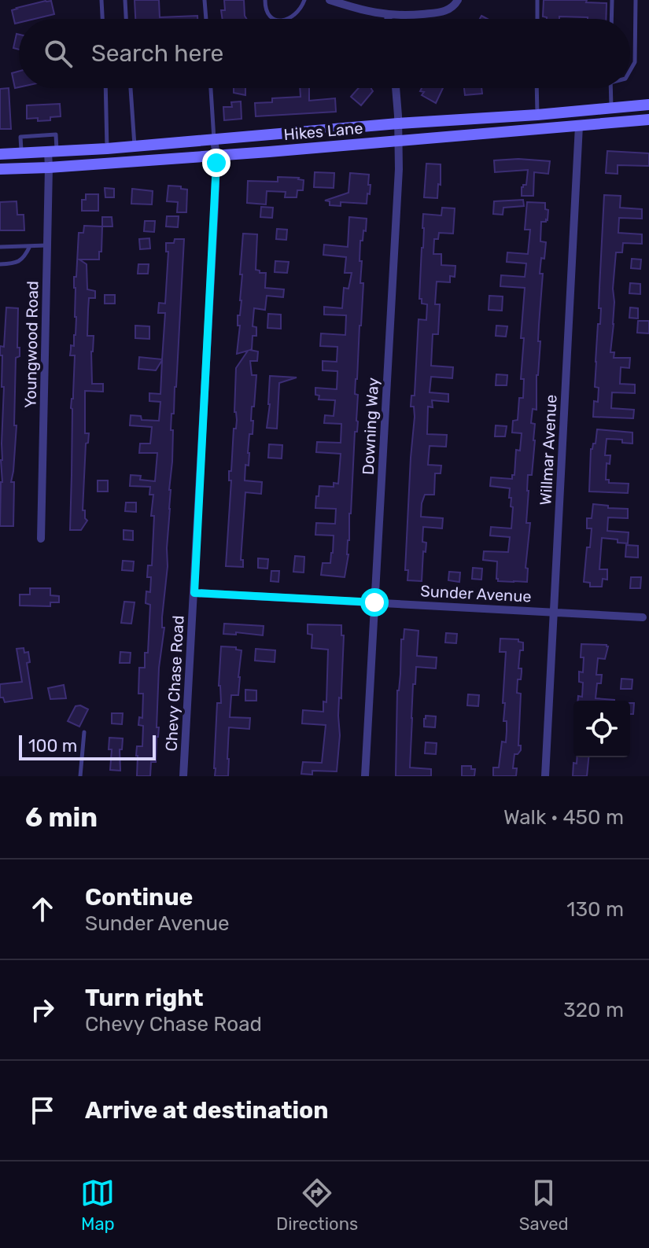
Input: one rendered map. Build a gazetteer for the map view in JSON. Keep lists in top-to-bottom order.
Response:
{
  "streets": {
    "main road": ["Hikes Lane"],
    "street": [
      "Youngwood Road",
      "Downing Way",
      "Willmar Avenue",
      "Sunder Avenue",
      "Chevy Chase Road"
    ]
  },
  "crossings": [
    ["Hikes Lane", "Youngwood Road"],
    ["Hikes Lane", "Downing Way"],
    ["Hikes Lane", "Willmar Avenue"],
    ["Hikes Lane", "Chevy Chase Road"],
    ["Downing Way", "Sunder Avenue"],
    ["Willmar Avenue", "Sunder Avenue"],
    ["Sunder Avenue", "Chevy Chase Road"]
  ],
  "scale_bar": "100 m",
  "page": {
    "search": "Search here",
    "scale": "100 m",
    "heading": ["6 min", "Walk · 450 m"],
    "list": [
      ["Continue", "Sunder Avenue", "130 m"],
      ["Turn right", "Chevy Chase Road", "320 m"],
      "Arrive at destination"
    ],
    "nav": ["Map", "Directions", "Saved"]
  }
}
